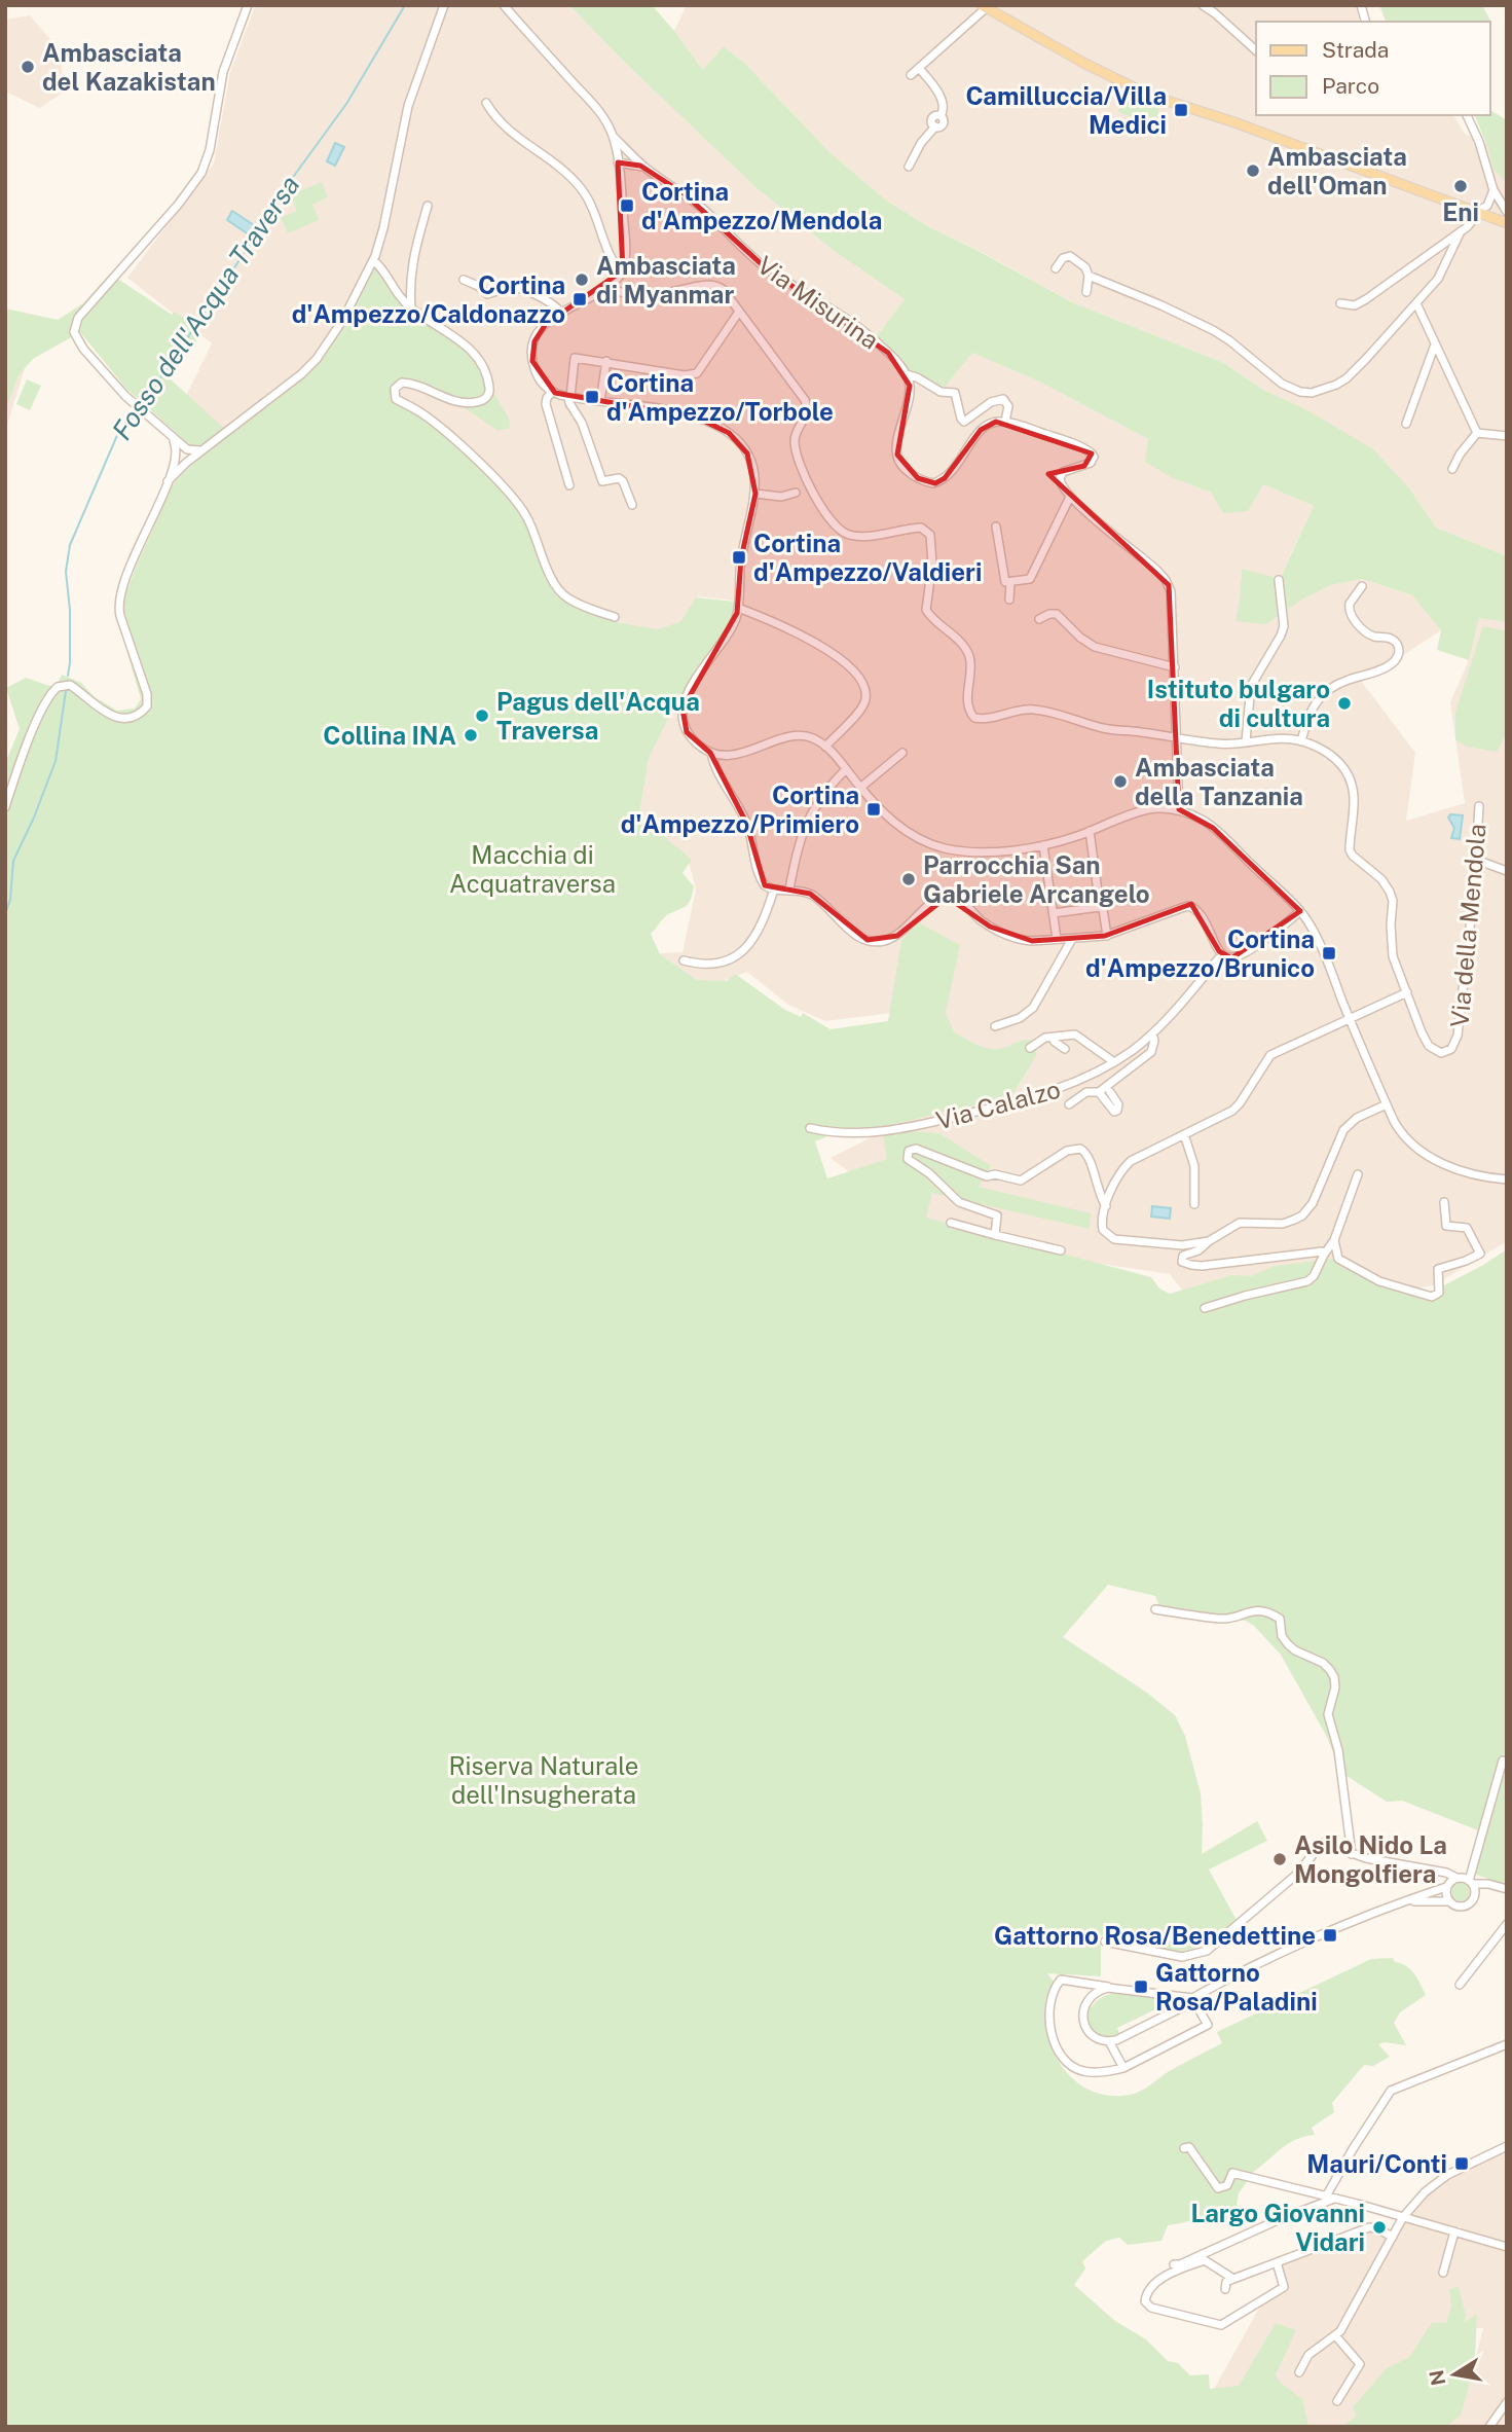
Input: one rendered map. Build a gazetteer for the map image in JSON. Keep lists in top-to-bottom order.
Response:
{
  "streets": {
    "street": ["Via Misurina", "Via della Mendola", "Via Calalzo"]
  },
  "water": ["Fosso dell'Acqua Traversa"],
  "parks": ["Macchia di Acquatraversa", "Riserva Naturale dell'Insugherata"],
  "places": {
    "other": [
      "Ambasciata del Kazakistan",
      "Ambasciata dell'Oman",
      "Eni",
      "Ambasciata di Myanmar",
      "Istituto bulgaro di cultura",
      "Pagus dell'Acqua Traversa",
      "Collina INA",
      "Ambasciata della Tanzania",
      "Parrocchia San Gabriele Arcangelo",
      "Asilo Nido La Mongolfiera",
      "Largo Giovanni Vidari"
    ],
    "transit": [
      "Camilluccia/Villa Medici",
      "Cortina d'Ampezzo/Mendola",
      "Cortina d'Ampezzo/Caldonazzo",
      "Cortina d'Ampezzo/Torbole",
      "Cortina d'Ampezzo/Valdieri",
      "Cortina d'Ampezzo/Primiero",
      "Cortina d'Ampezzo/Brunico",
      "Gattorno Rosa/Benedettine",
      "Gattorno Rosa/Paladini",
      "Mauri/Conti"
    ]
  },
  "legend": ["Strada", "Parco"],
  "north": "left"
}
